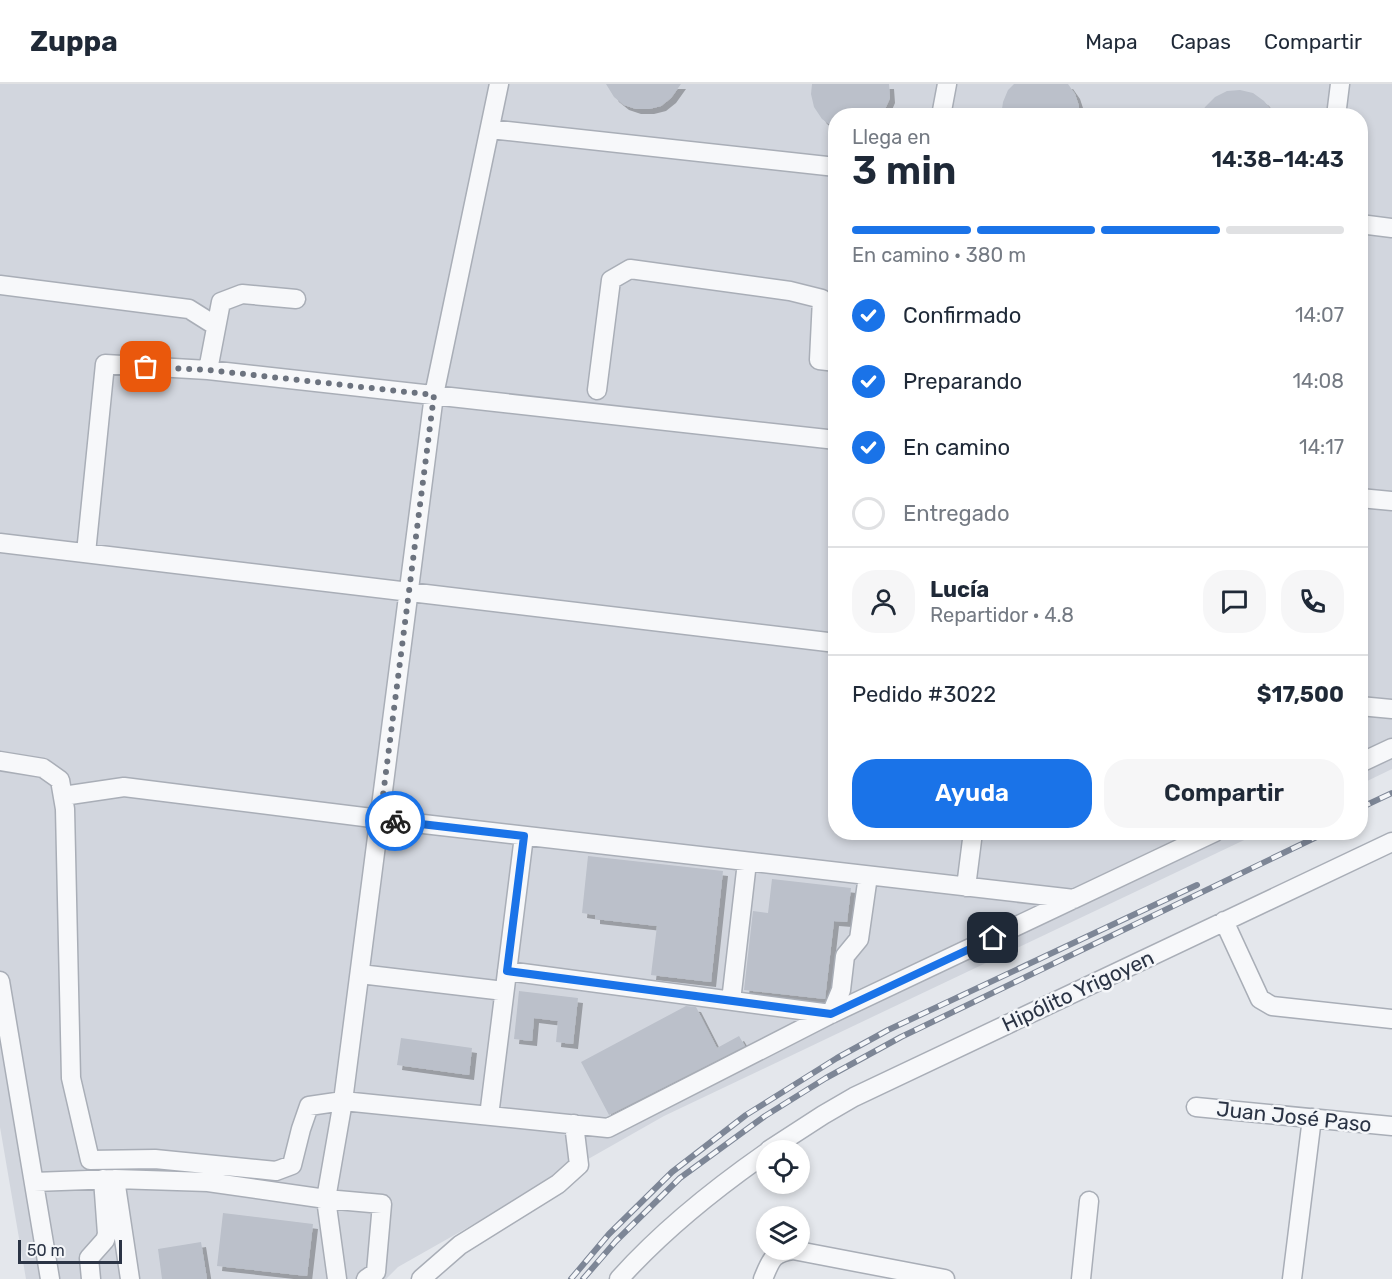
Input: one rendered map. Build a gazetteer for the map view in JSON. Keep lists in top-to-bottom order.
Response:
{
  "streets": {
    "street": ["Hipólito Yrigoyen", "Juan José Paso"]
  },
  "scale_bar": "50 m",
  "page": {
    "header": "Zuppa",
    "nav": ["Mapa", "Capas", "Compartir"],
    "heading": ["3 min", "Llega en", "14:38–14:43"],
    "panel": [
      "Lucía",
      "Repartidor · 4.8",
      "Pedido #3022",
      "$17,500"
    ],
    "bar": "En camino · 380 m",
    "list": [
      ["Confirmado", "14:07"],
      ["Preparando", "14:08"],
      ["En camino", "14:17"],
      "Entregado"
    ],
    "buttons": ["Ayuda", "Compartir"],
    "scale": "50 m"
  }
}
